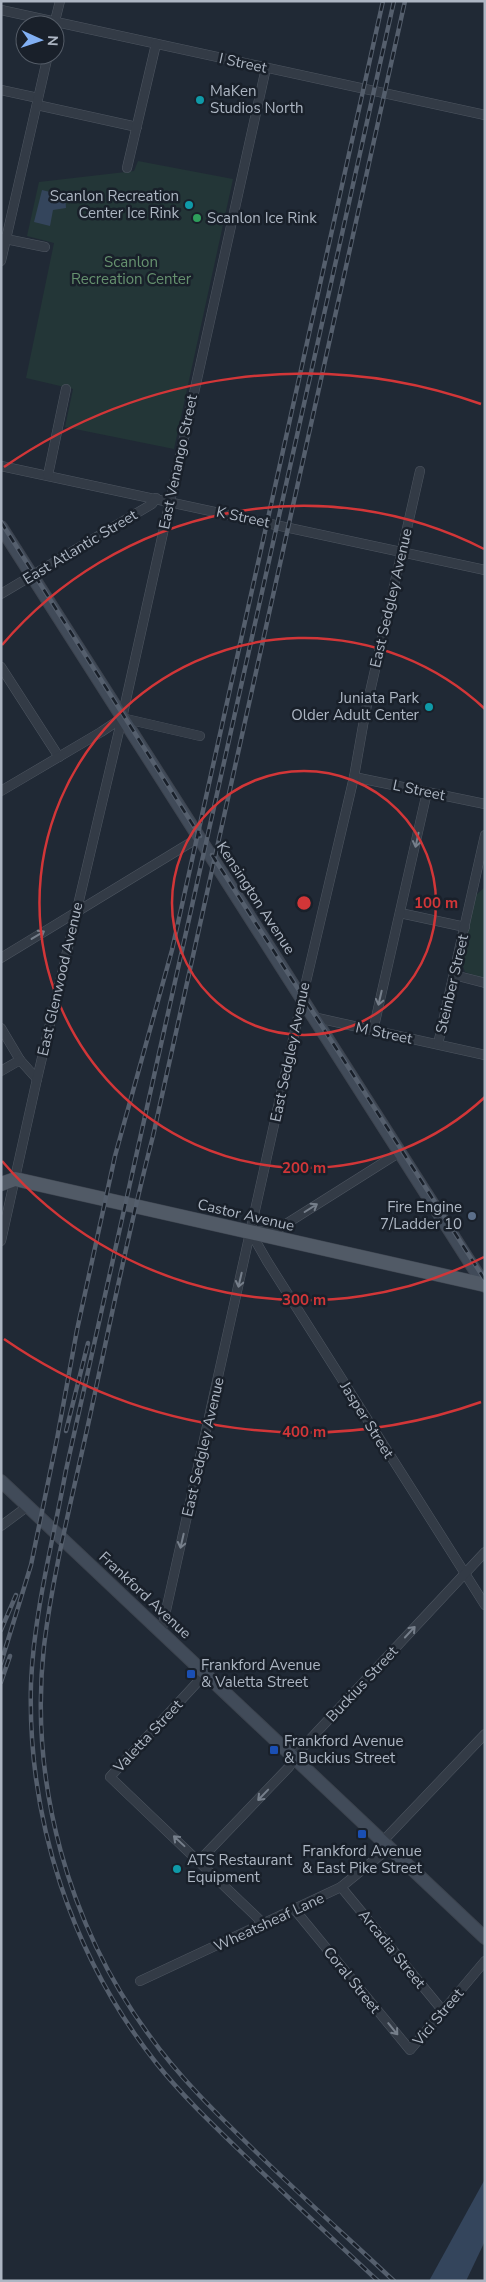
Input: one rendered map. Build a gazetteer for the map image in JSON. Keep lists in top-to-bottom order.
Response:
{
  "streets": {
    "main road": ["Castor Avenue"],
    "street": [
      "I Street",
      "East Venango Street",
      "K Street",
      "East Atlantic Street",
      "East Sedgley Avenue",
      "L Street",
      "Kensington Avenue",
      "East Glenwood Avenue",
      "Steinber Street",
      "M Street",
      "Jasper Street",
      "Frankford Avenue",
      "Buckius Street",
      "Valetta Street",
      "Wheatsheaf Lane",
      "Arcadia Street",
      "Coral Street",
      "Vici Street"
    ]
  },
  "crossings": [
    ["I Street", "East Venango Street"],
    ["East Venango Street", "K Street"],
    ["East Venango Street", "Kensington Avenue"],
    ["East Venango Street", "East Glenwood Avenue"],
    ["K Street", "East Atlantic Street"],
    ["K Street", "East Sedgley Avenue"],
    ["East Atlantic Street", "Kensington Avenue"],
    ["East Sedgley Avenue", "L Street"],
    ["East Sedgley Avenue", "Kensington Avenue"],
    ["East Sedgley Avenue", "Castor Avenue"],
    ["East Sedgley Avenue", "Jasper Street"],
    ["East Sedgley Avenue", "Frankford Avenue"],
    ["Kensington Avenue", "East Glenwood Avenue"],
    ["Kensington Avenue", "M Street"],
    ["Kensington Avenue", "Castor Avenue"],
    ["East Glenwood Avenue", "Castor Avenue"],
    ["Steinber Street", "M Street"],
    ["Castor Avenue", "Jasper Street"],
    ["Jasper Street", "Buckius Street"],
    ["Frankford Avenue", "Buckius Street"],
    ["Frankford Avenue", "Valetta Street"],
    ["Frankford Avenue", "Wheatsheaf Lane"],
    ["Buckius Street", "Valetta Street"],
    ["Wheatsheaf Lane", "Arcadia Street"],
    ["Wheatsheaf Lane", "Coral Street"],
    ["Arcadia Street", "Vici Street"],
    ["Coral Street", "Vici Street"]
  ],
  "one_way": ["Coral Street"],
  "parks": ["Scanlon Recreation Center"],
  "places": {
    "other": [
      "MaKen Studios North",
      "Scanlon Recreation Center Ice Rink",
      "Scanlon Ice Rink",
      "Juniata Park Older Adult Center",
      "Fire Engine 7/Ladder 10",
      "ATS Restaurant Equipment"
    ],
    "transit": ["Frankford Avenue & Valetta Street", "Frankford Avenue & Buckius Street", "Frankford Avenue & East Pike Street"]
  },
  "north": "right",
  "rings": [
    "100 m",
    "200 m",
    "300 m",
    "400 m"
  ]
}
